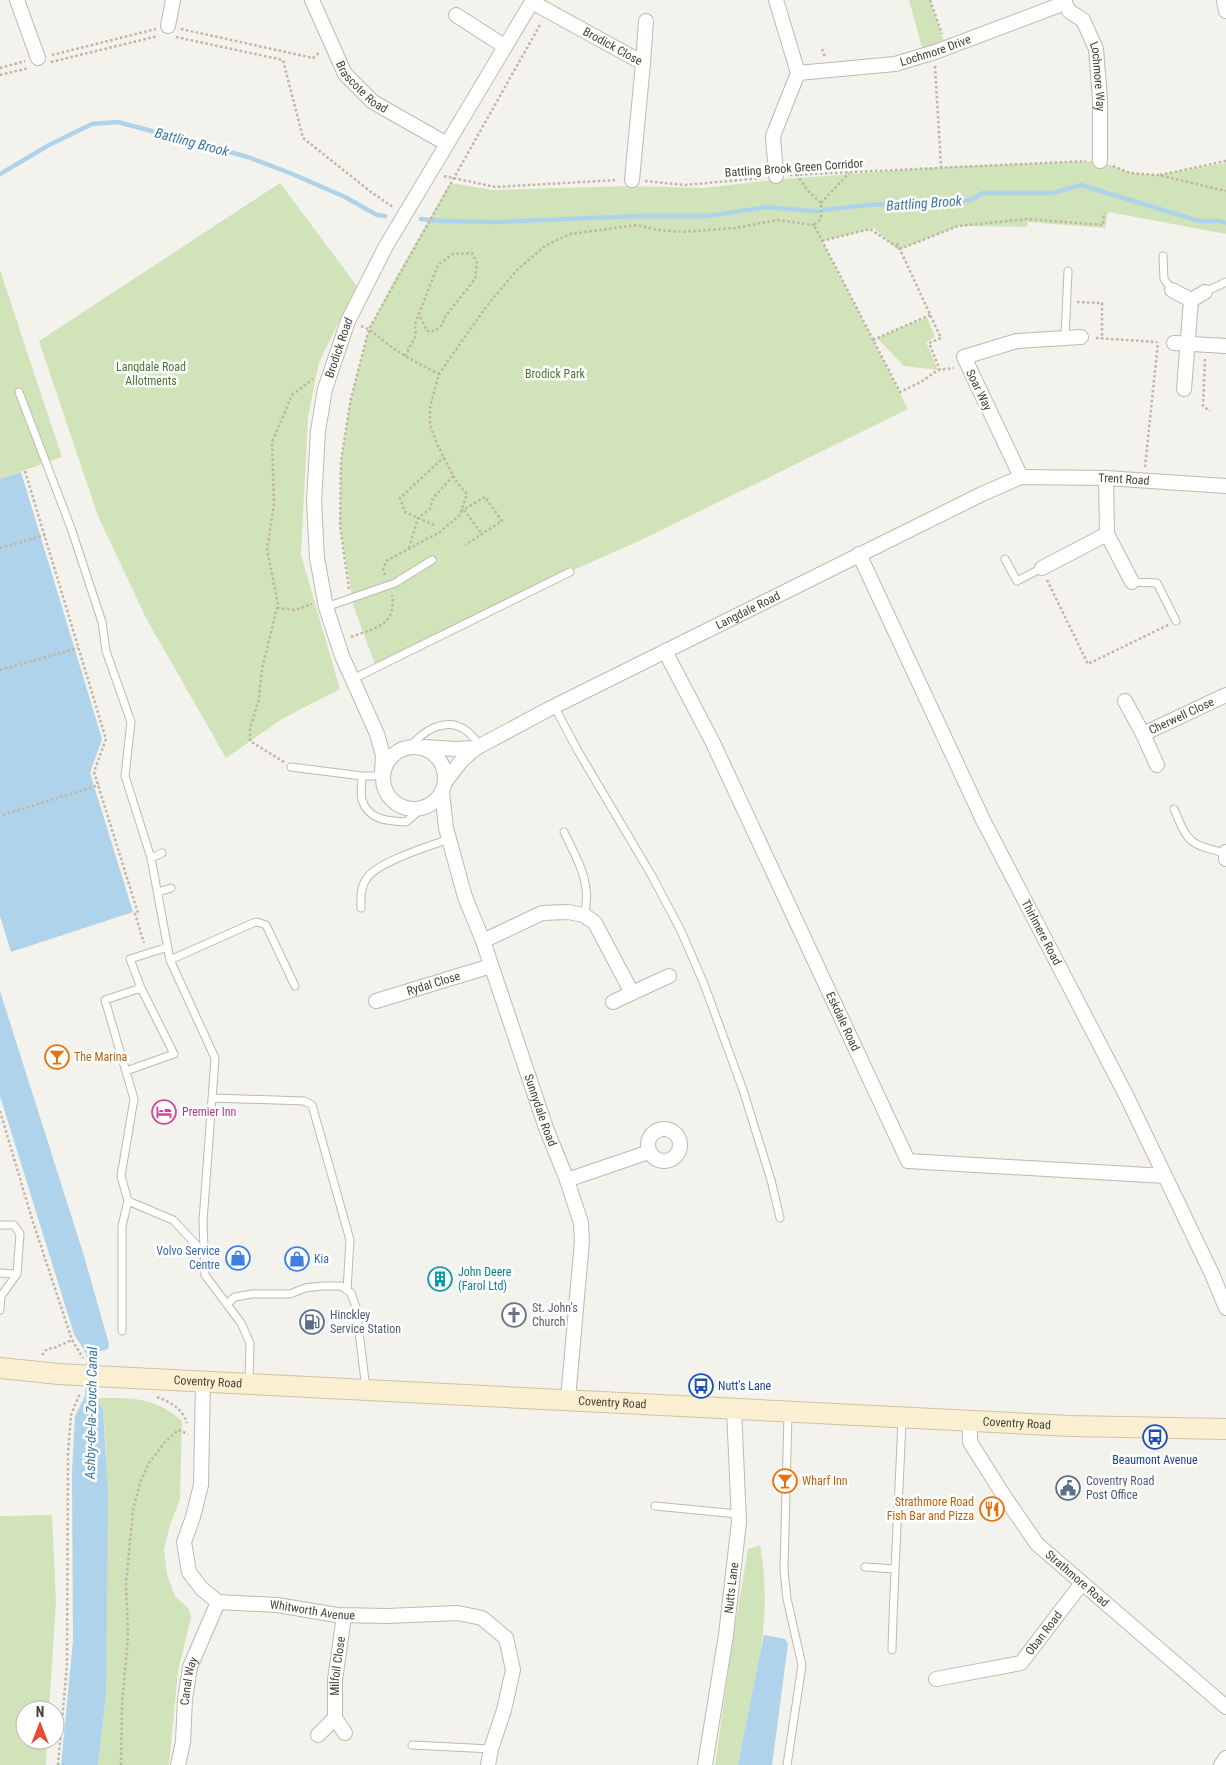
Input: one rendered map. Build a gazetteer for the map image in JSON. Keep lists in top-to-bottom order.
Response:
{
  "streets": {
    "main road": ["Coventry Road"],
    "street": [
      "Brodick Close",
      "Lochmore Drive",
      "Lochmore Way",
      "Brascote Road",
      "Brodick Road",
      "Soar Way",
      "Trent Road",
      "Langdale Road",
      "Cherwell Close",
      "Thirlmere Road",
      "Rydal Close",
      "Eskdale Road",
      "Sunnydale Road",
      "Strathmore Road",
      "Nutts Lane",
      "Whitworth Avenue",
      "Oban Road",
      "Milfoil Close",
      "Canal Way"
    ],
    "path": ["Battling Brook Green Corridor"]
  },
  "crossings": [
    ["Brodick Close", "Battling Brook Green Corridor"],
    ["Brodick Close", "Brodick Road"],
    ["Lochmore Drive", "Lochmore Way"],
    ["Lochmore Way", "Battling Brook Green Corridor"],
    ["Brascote Road", "Brodick Road"],
    ["Battling Brook Green Corridor", "Brodick Road"],
    ["Brodick Road", "Langdale Road"],
    ["Brodick Road", "Sunnydale Road"],
    ["Soar Way", "Trent Road"],
    ["Soar Way", "Langdale Road"],
    ["Trent Road", "Langdale Road"],
    ["Langdale Road", "Thirlmere Road"],
    ["Langdale Road", "Eskdale Road"],
    ["Langdale Road", "Sunnydale Road"],
    ["Thirlmere Road", "Eskdale Road"],
    ["Rydal Close", "Sunnydale Road"],
    ["Sunnydale Road", "Coventry Road"],
    ["Coventry Road", "Strathmore Road"],
    ["Coventry Road", "Nutts Lane"],
    ["Strathmore Road", "Oban Road"],
    ["Whitworth Avenue", "Milfoil Close"],
    ["Whitworth Avenue", "Canal Way"]
  ],
  "water": ["Battling Brook", "Ashby-de-la-Zouch Canal"],
  "parks": ["Langdale Road Allotments", "Brodick Park"],
  "places": {
    "bar": ["The Marina", "Wharf Inn"],
    "hotel": ["Premier Inn"],
    "shop": ["Volvo Service Centre", "Kia"],
    "building": ["John Deere (Farol Ltd)"],
    "church": ["St. John's Church"],
    "fuel station": ["Hinckley Service Station"],
    "bus stop": ["Nutt's Lane", "Beaumont Avenue"],
    "public building": ["Coventry Road Post Office"],
    "restaurant": ["Strathmore Road Fish Bar and Pizza"]
  },
  "north": "top"
}
